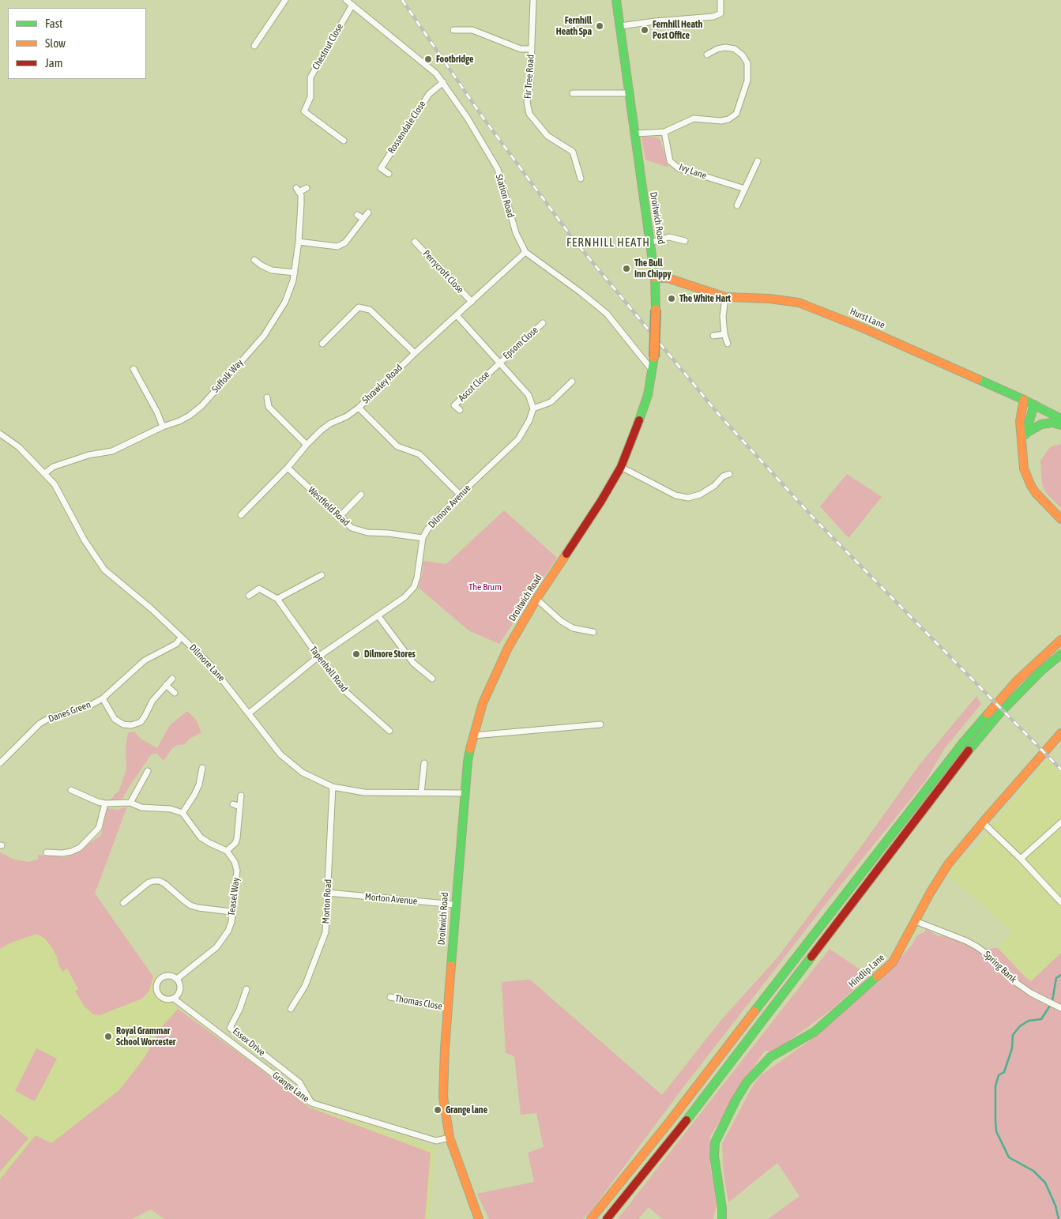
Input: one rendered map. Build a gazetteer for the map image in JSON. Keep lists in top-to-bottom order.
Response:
{
  "streets": {
    "main road": ["Droitwich Road", "Hurst Lane", "Hindlip Lane"],
    "street": [
      "Chestnut Close",
      "Fir Tree Road",
      "Rossendale Close",
      "Ivy Lane",
      "Station Road",
      "Perrycroft Close",
      "Epsom Close",
      "Suffolk Way",
      "Shrawley Road",
      "Ascot Close",
      "Westfield Road",
      "Dilmore Avenue",
      "Dilmore Lane",
      "Tapenhall Road",
      "Danes Green",
      "Teasel Way",
      "Morton Avenue",
      "Morton Road",
      "Spring Bank",
      "Thomas Close",
      "Essex Drive",
      "Grange Lane"
    ]
  },
  "crossings": [
    ["Chestnut Close", "Station Road"],
    ["Rossendale Close", "Station Road"],
    ["Station Road", "Droitwich Road"],
    ["Station Road", "Shrawley Road"],
    ["Droitwich Road", "Hurst Lane"],
    ["Droitwich Road", "Dilmore Lane"],
    ["Droitwich Road", "Morton Avenue"],
    ["Droitwich Road", "Thomas Close"],
    ["Droitwich Road", "Grange Lane"],
    ["Perrycroft Close", "Shrawley Road"],
    ["Epsom Close", "Ascot Close"],
    ["Suffolk Way", "Dilmore Lane"],
    ["Shrawley Road", "Westfield Road"],
    ["Westfield Road", "Dilmore Avenue"],
    ["Dilmore Avenue", "Dilmore Lane"],
    ["Dilmore Avenue", "Tapenhall Road"],
    ["Dilmore Lane", "Danes Green"],
    ["Dilmore Lane", "Morton Road"],
    ["Teasel Way", "Grange Lane"],
    ["Morton Avenue", "Morton Road"],
    ["Spring Bank", "Hindlip Lane"],
    ["Essex Drive", "Grange Lane"]
  ],
  "districts": ["FERNHILL HEATH"],
  "parks": ["The Brum"],
  "places": [
    "Fernhill Heath Spa",
    "Fernhill Heath Post Office",
    "Footbridge",
    "The Bull Inn Chippy",
    "The White Hart",
    "Dilmore Stores",
    "Royal Grammar School Worcester",
    "Grange lane"
  ],
  "legend": ["Fast", "Slow", "Jam"]
}
